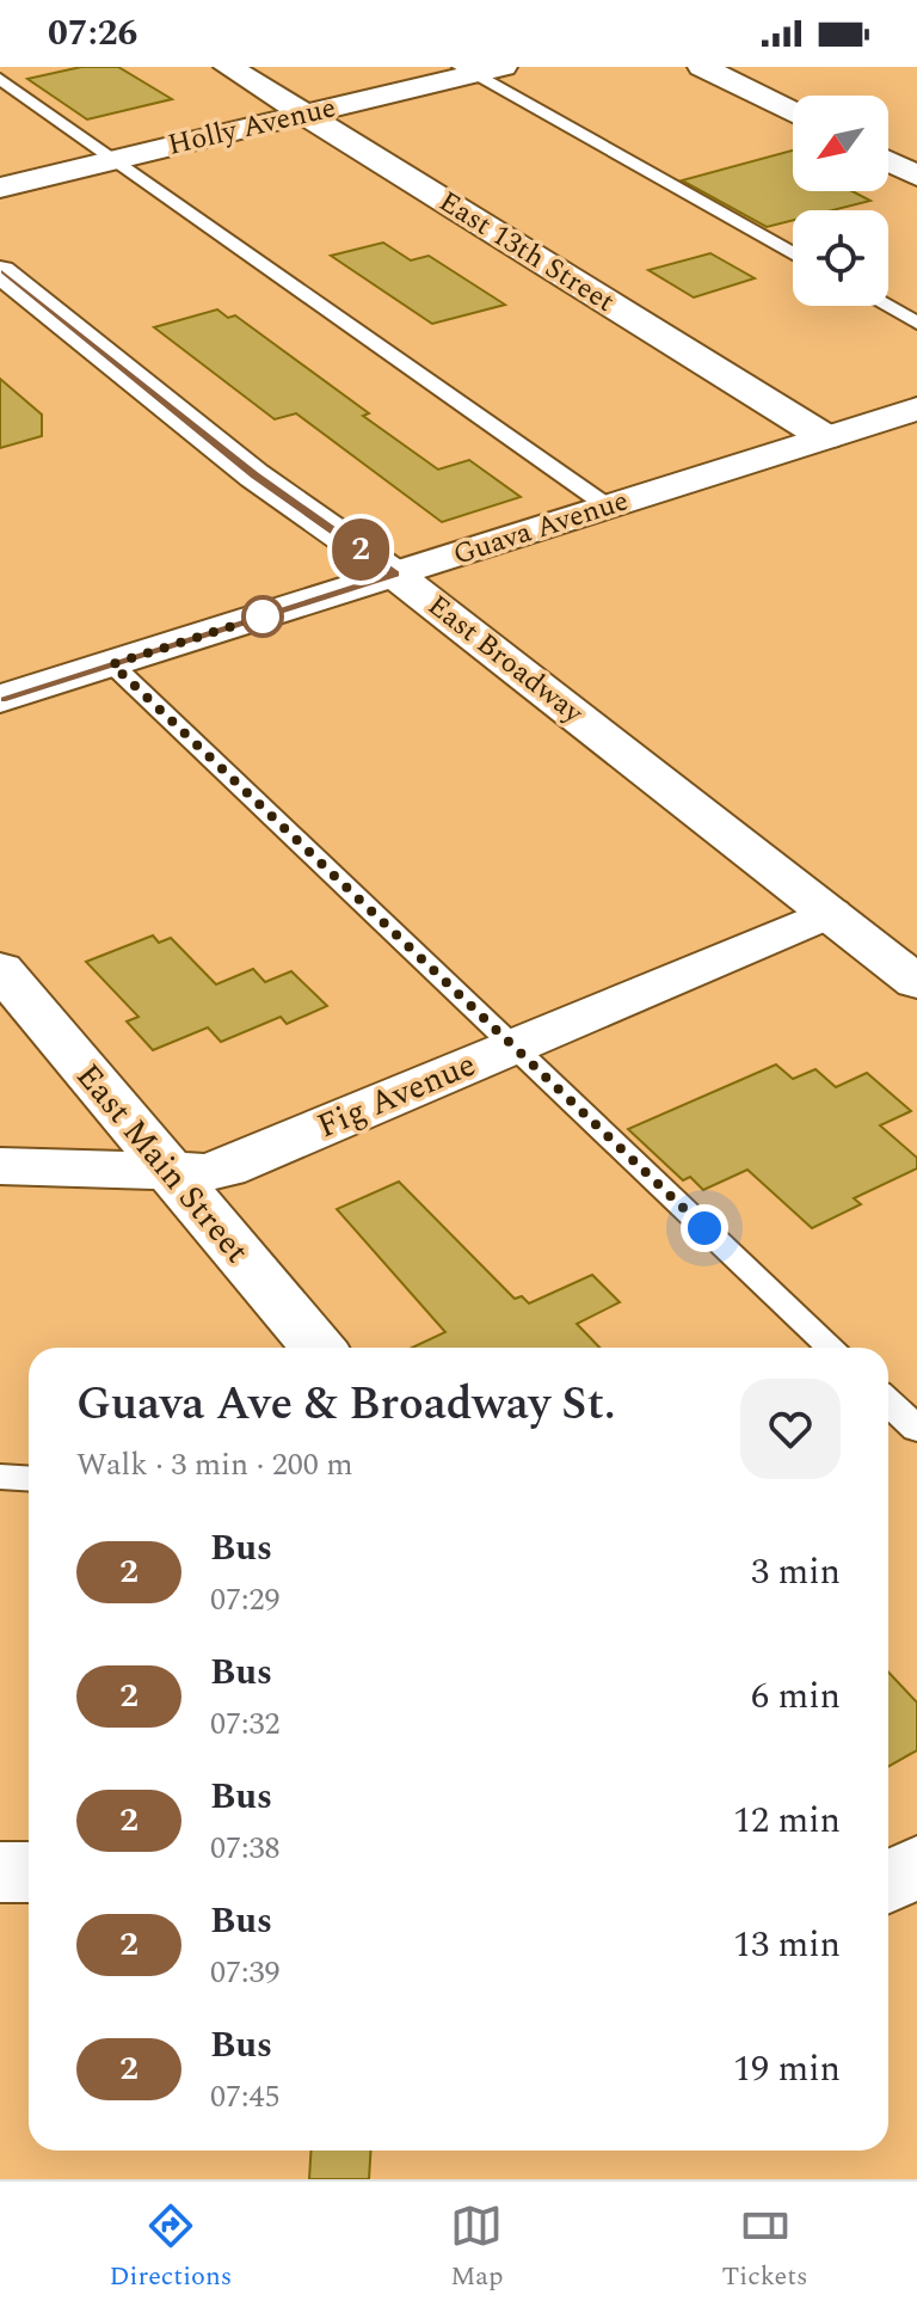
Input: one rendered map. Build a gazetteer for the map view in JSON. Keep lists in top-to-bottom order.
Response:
{
  "streets": {
    "street": [
      "Holly Avenue",
      "East 13th Street",
      "Guava Avenue",
      "East Broadway",
      "Fig Avenue",
      "East Main Street"
    ]
  },
  "crossings": [
    ["Holly Avenue", "East 13th Street"],
    ["East 13th Street", "Guava Avenue"],
    ["Guava Avenue", "East Broadway"],
    ["East Broadway", "Fig Avenue"],
    ["Fig Avenue", "East Main Street"]
  ],
  "lines": ["bus line 2"],
  "north": "bottom left",
  "page": {
    "status": "07:26",
    "on_map": "2",
    "heading": ["Guava Ave & Broadway St.", "Walk · 3 min · 200 m"],
    "list": [
      {
        "mark": "2",
        "name": "Bus",
        "note": "07:29",
        "value": "3 min"
      },
      {
        "mark": "2",
        "name": "Bus",
        "note": "07:32",
        "value": "6 min"
      },
      {
        "mark": "2",
        "name": "Bus",
        "note": "07:38",
        "value": "12 min"
      },
      {
        "mark": "2",
        "name": "Bus",
        "note": "07:39",
        "value": "13 min"
      },
      {
        "mark": "2",
        "name": "Bus",
        "note": "07:45",
        "value": "19 min"
      }
    ],
    "tabs": ["Directions", "Map", "Tickets"]
  }
}
